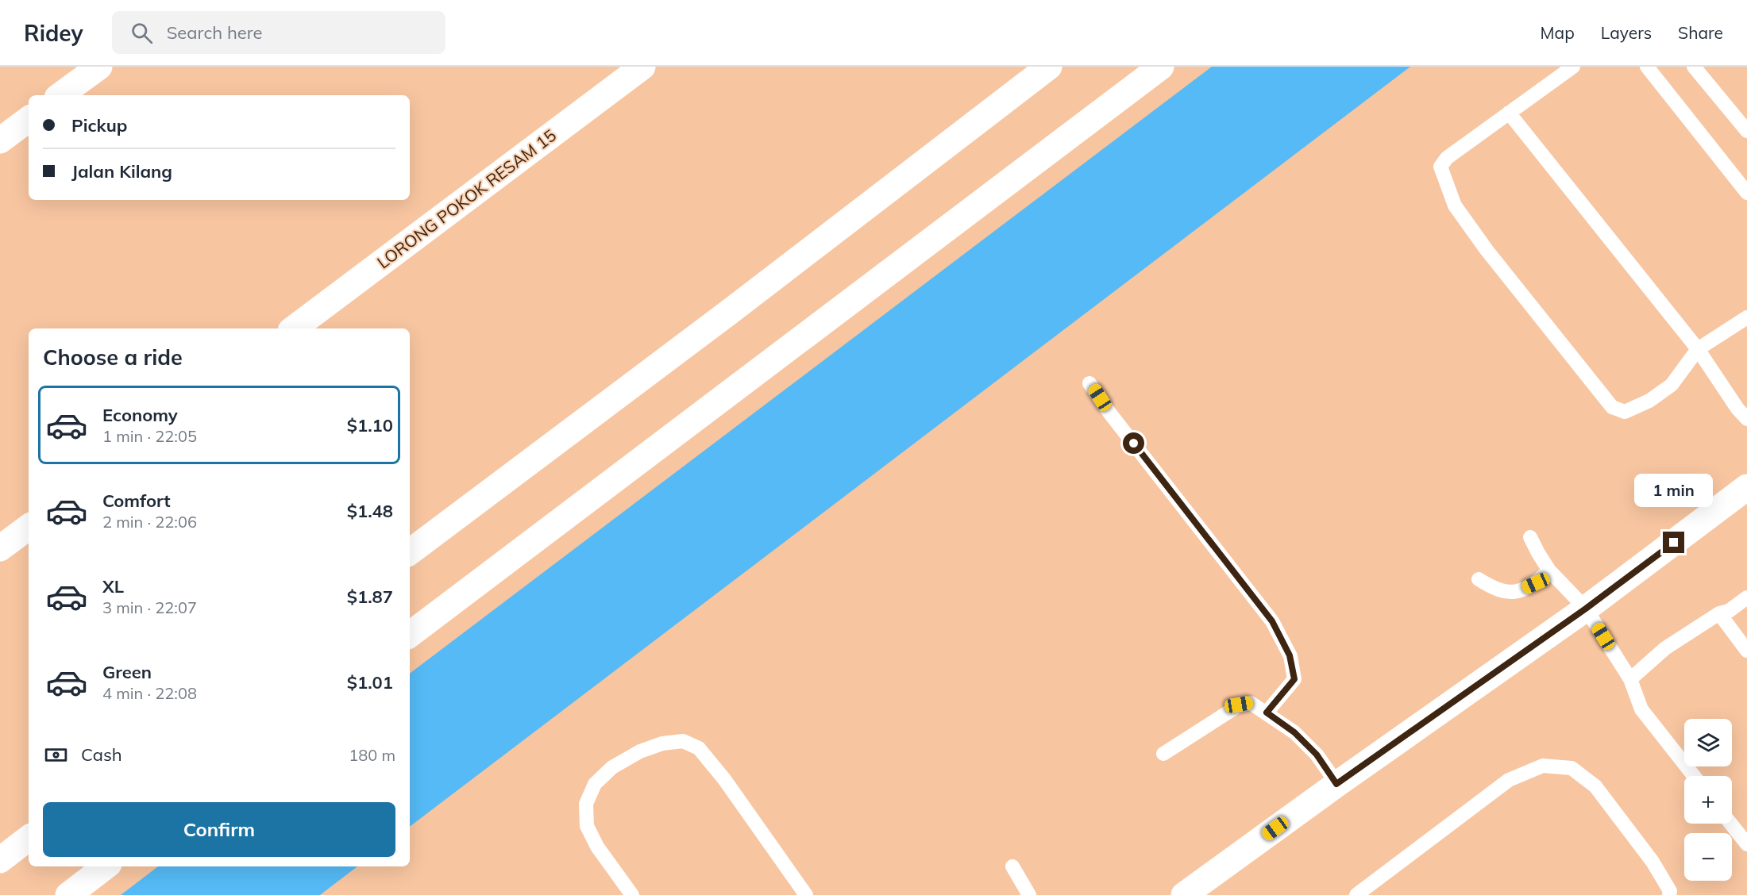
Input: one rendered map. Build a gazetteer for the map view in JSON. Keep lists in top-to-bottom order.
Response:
{
  "streets": {
    "street": ["LORONG POKOK RESAM 15"]
  },
  "page": {
    "header": "Ridey",
    "search": "Search here",
    "nav": ["Map", "Layers", "Share"],
    "banner": ["Pickup", "Jalan Kilang"],
    "heading": "Choose a ride",
    "list": [
      {
        "name": "Economy",
        "note": "1 min · 22:05",
        "value": "$1.10"
      },
      {
        "name": "Comfort",
        "note": "2 min · 22:06",
        "value": "$1.48"
      },
      {
        "name": "XL",
        "note": "3 min · 22:07",
        "value": "$1.87"
      },
      {
        "name": "Green",
        "note": "4 min · 22:08",
        "value": "$1.01"
      }
    ],
    "bubble": "1 min",
    "map_buttons": ["+", "−"],
    "pay": ["Cash", "180 m"],
    "buttons": "Confirm"
  }
}
